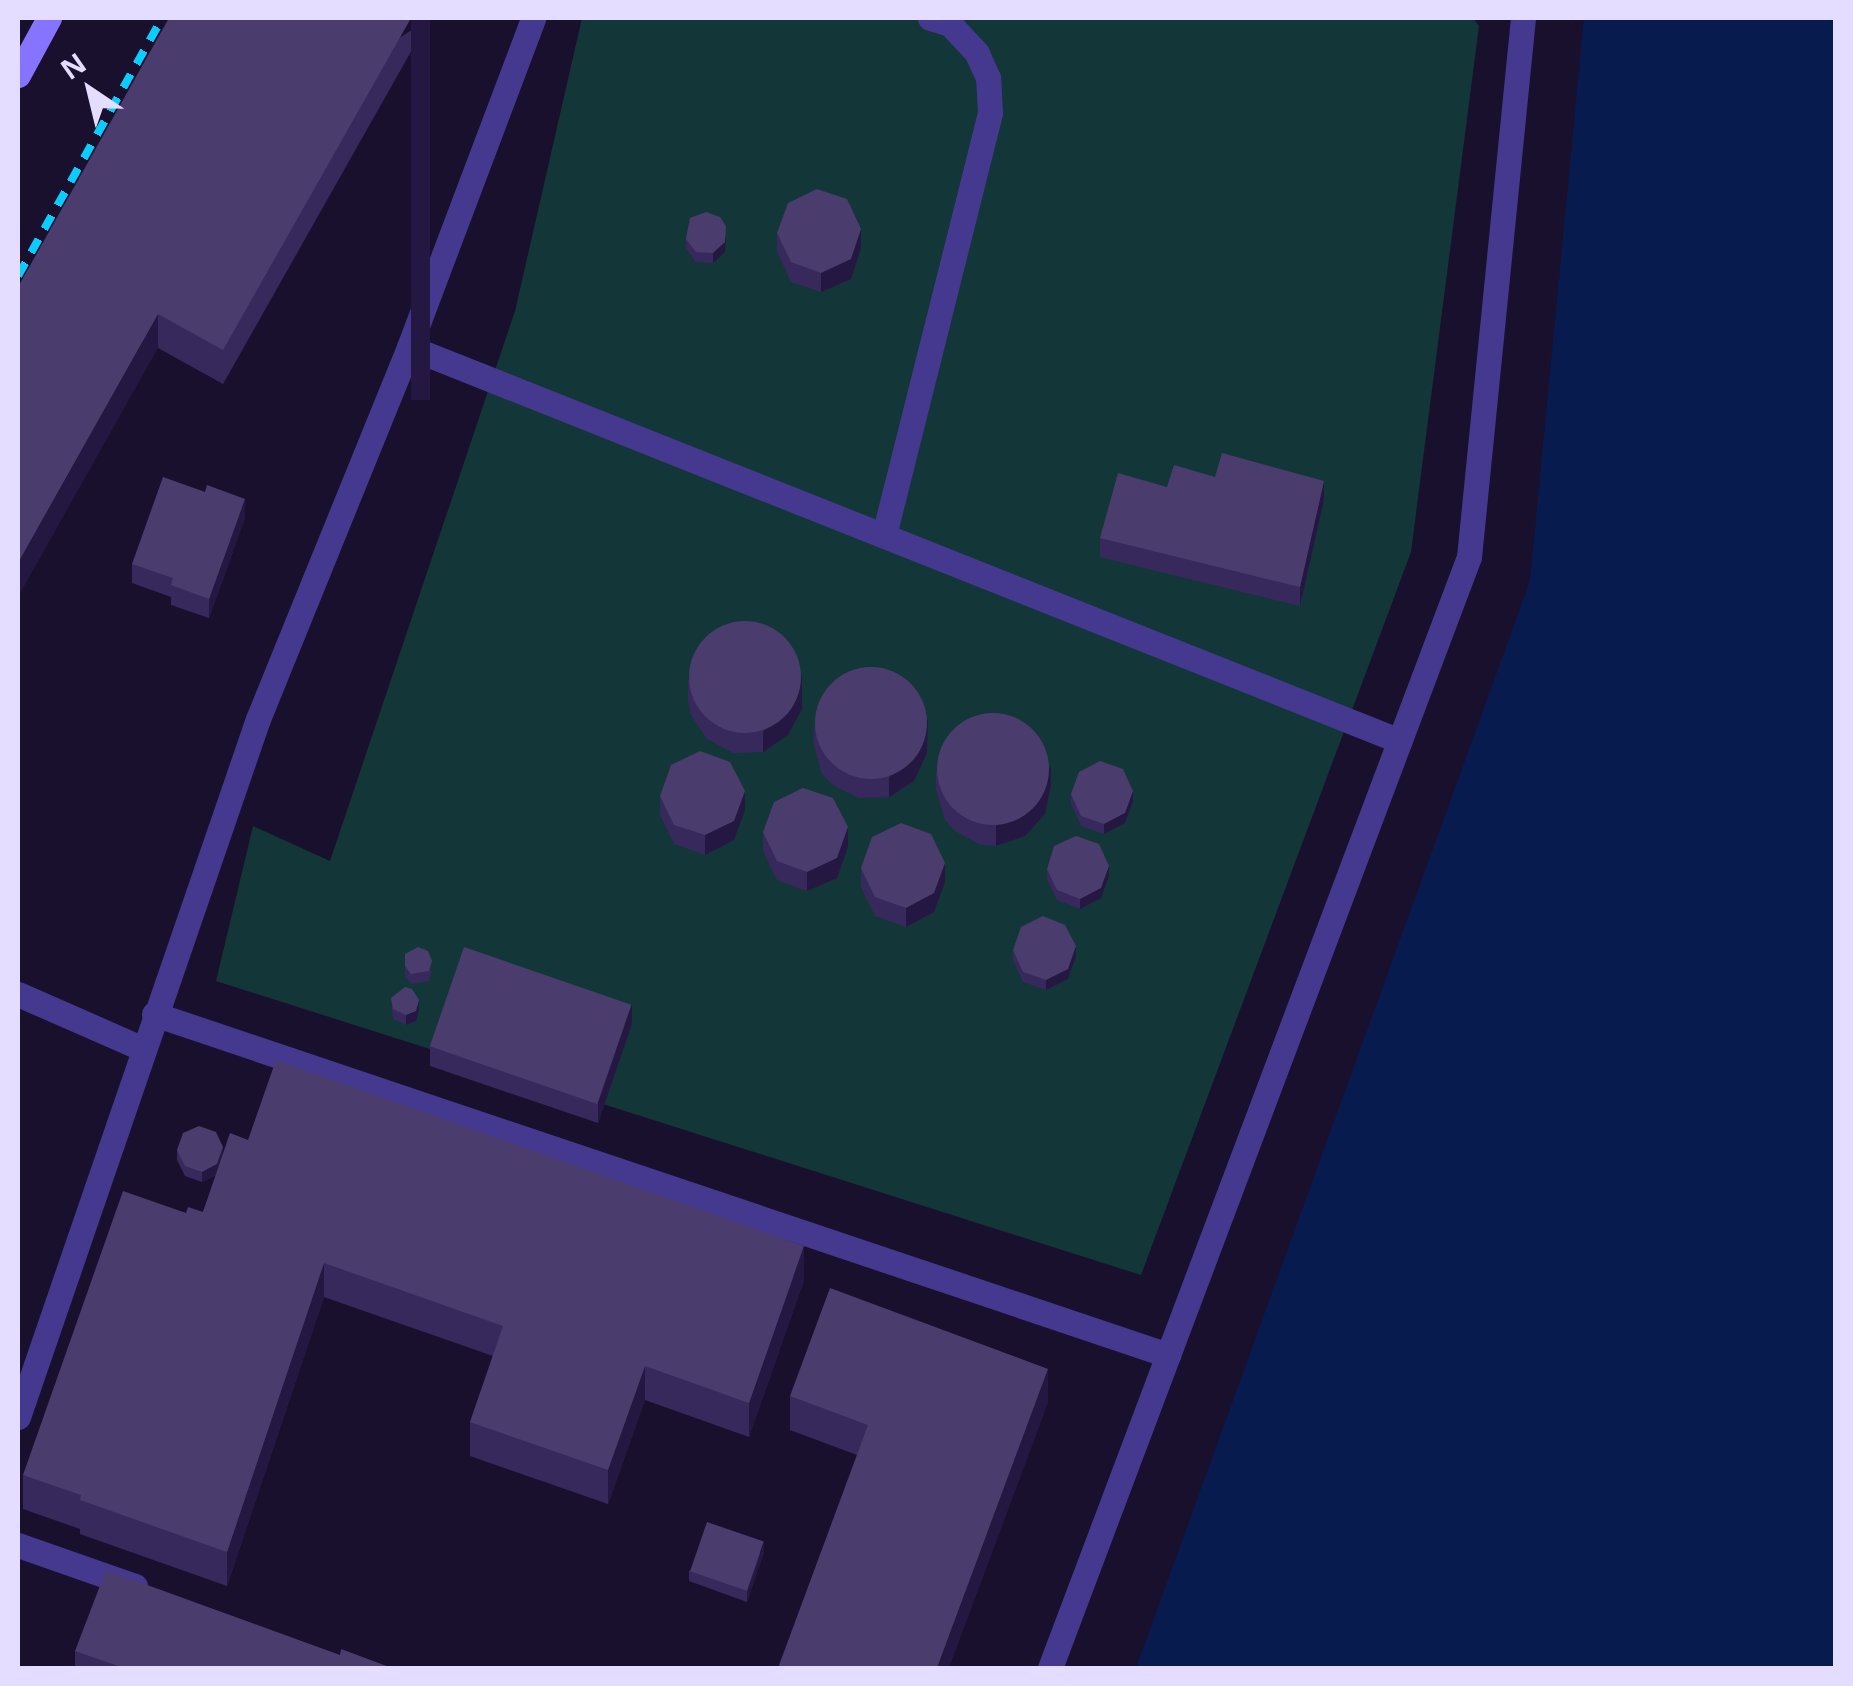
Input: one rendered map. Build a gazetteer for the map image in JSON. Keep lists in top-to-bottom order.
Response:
{
  "north": "top left"
}
